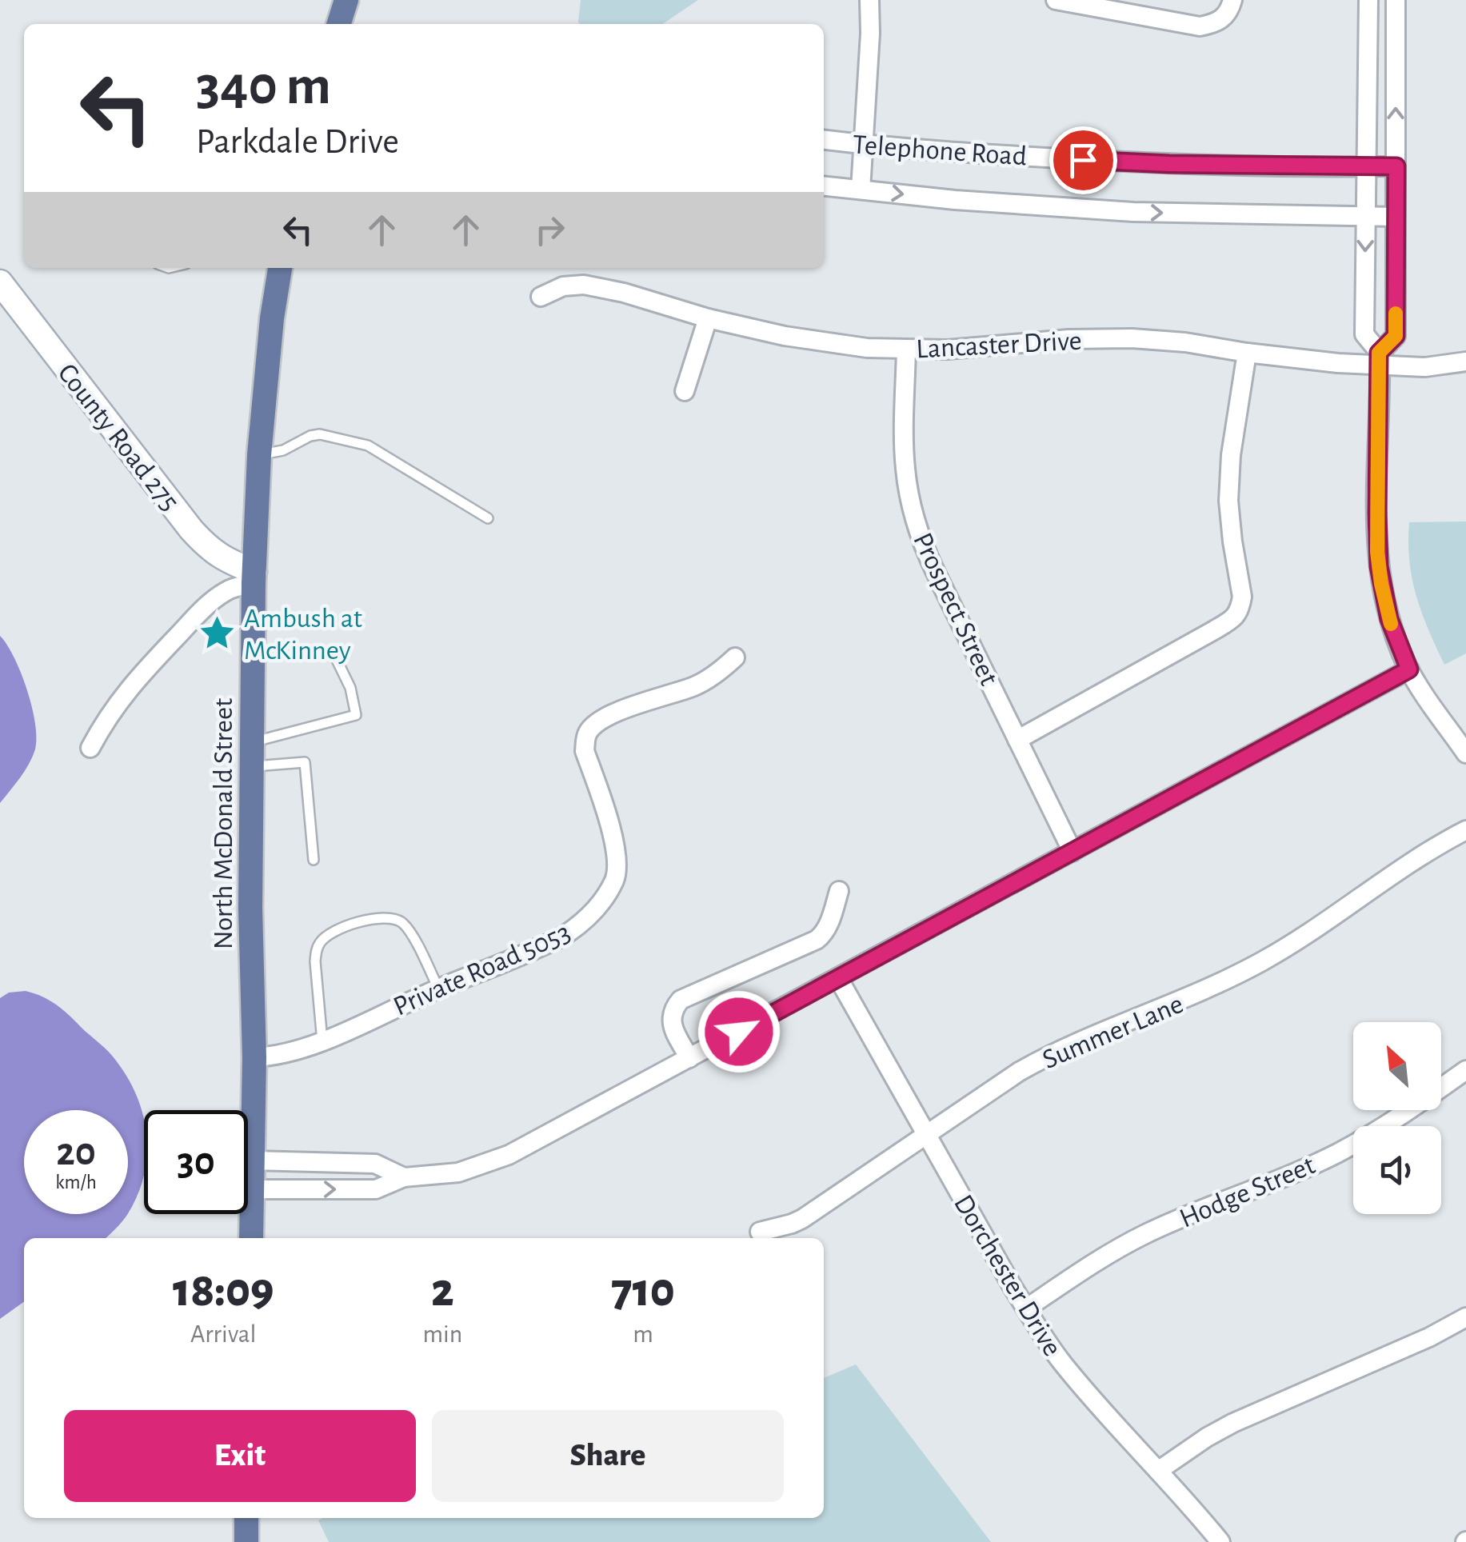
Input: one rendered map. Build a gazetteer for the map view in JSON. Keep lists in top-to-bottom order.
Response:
{
  "streets": {
    "main road": ["North McDonald Street"],
    "street": [
      "Telephone Road",
      "Lancaster Drive",
      "County Road 275",
      "Prospect Street",
      "Private Road 5053",
      "Summer Lane",
      "Hodge Street",
      "Dorchester Drive"
    ]
  },
  "crossings": [
    ["Lancaster Drive", "Prospect Street"],
    ["County Road 275", "North McDonald Street"],
    ["North McDonald Street", "Private Road 5053"],
    ["Summer Lane", "Dorchester Drive"],
    ["Hodge Street", "Dorchester Drive"]
  ],
  "places": {
    "place": ["Ambush at McKinney"]
  },
  "north": "top left",
  "page": {
    "turn": ["340 m", "Parkdale Drive"],
    "speed": "20 km/h",
    "limit": "30",
    "eta": [
      "18:09",
      "Arrival",
      "2",
      "min",
      "710",
      "m"
    ],
    "buttons": ["Exit", "Share"]
  }
}
